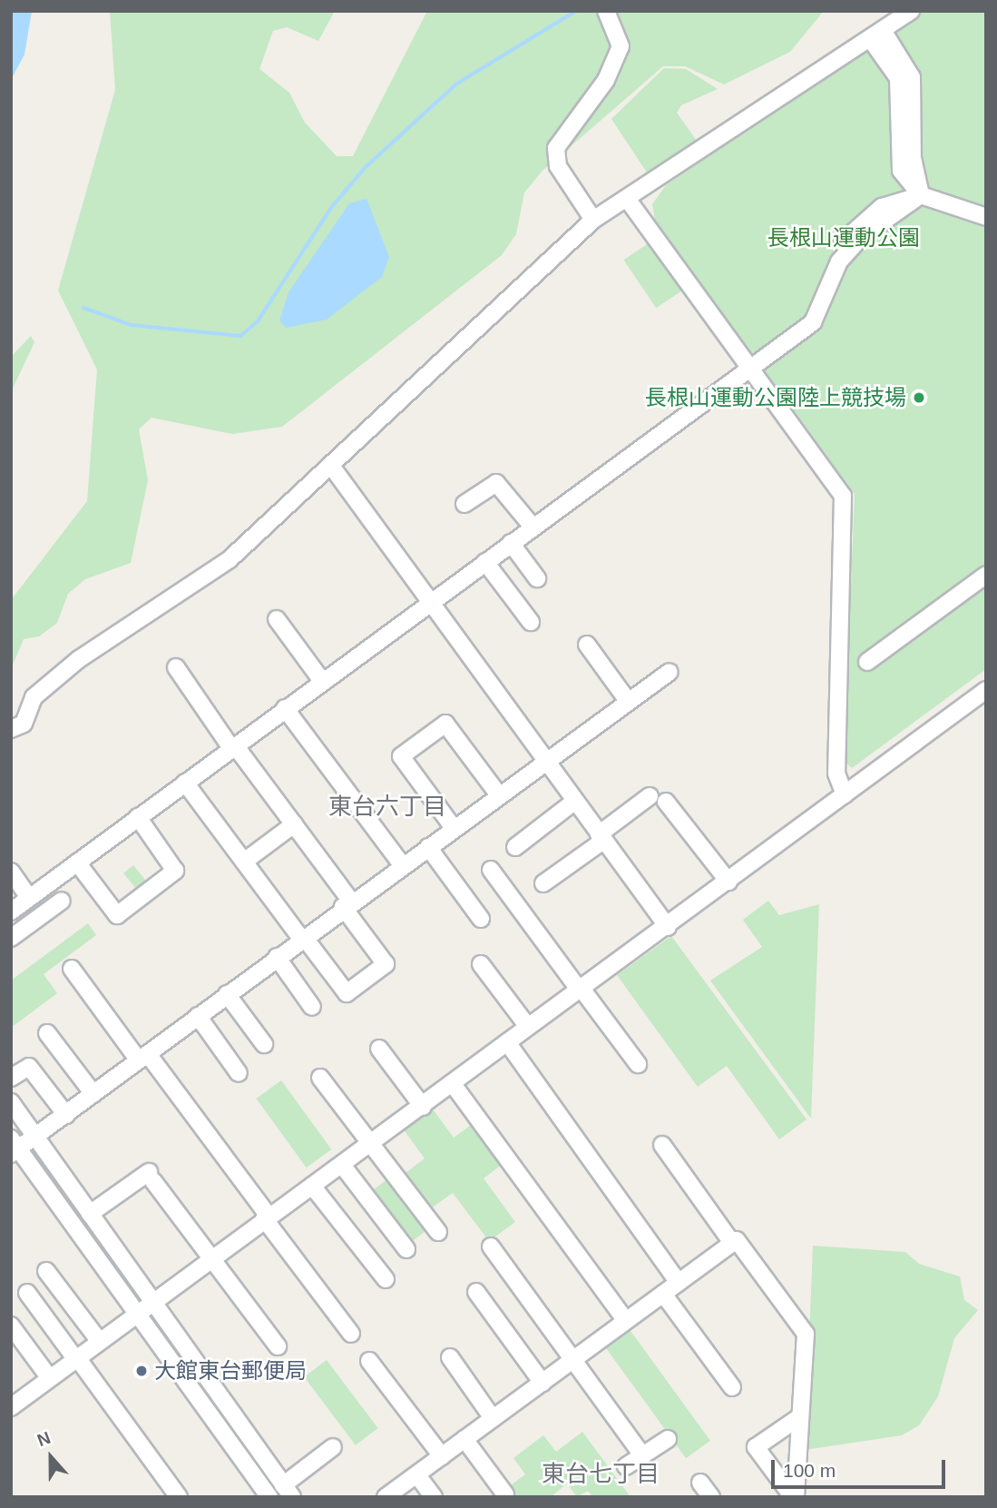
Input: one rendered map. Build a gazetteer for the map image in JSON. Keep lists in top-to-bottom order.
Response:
{
  "districts": ["東台六丁目", "東台七丁目"],
  "parks": ["長根山運動公園"],
  "places": ["長根山運動公園陸上競技場", "大館東台郵便局"],
  "scale_bar": "100 m",
  "north": "top"
}
